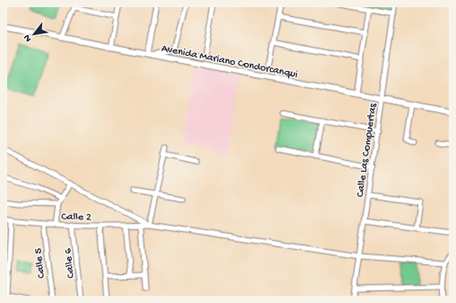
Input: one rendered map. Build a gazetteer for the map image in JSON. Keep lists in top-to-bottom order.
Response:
{
  "streets": {
    "street": [
      "Avenida Mariano Condorcanqui",
      "Calle Las Compuertas",
      "Calle 2",
      "Calle 5",
      "Calle 6"
    ]
  },
  "crossings": [
    ["Avenida Mariano Condorcanqui", "Calle Las Compuertas"],
    ["Calle 2", "Calle 5"],
    ["Calle 2", "Calle 6"]
  ],
  "north": "bottom left"
}
